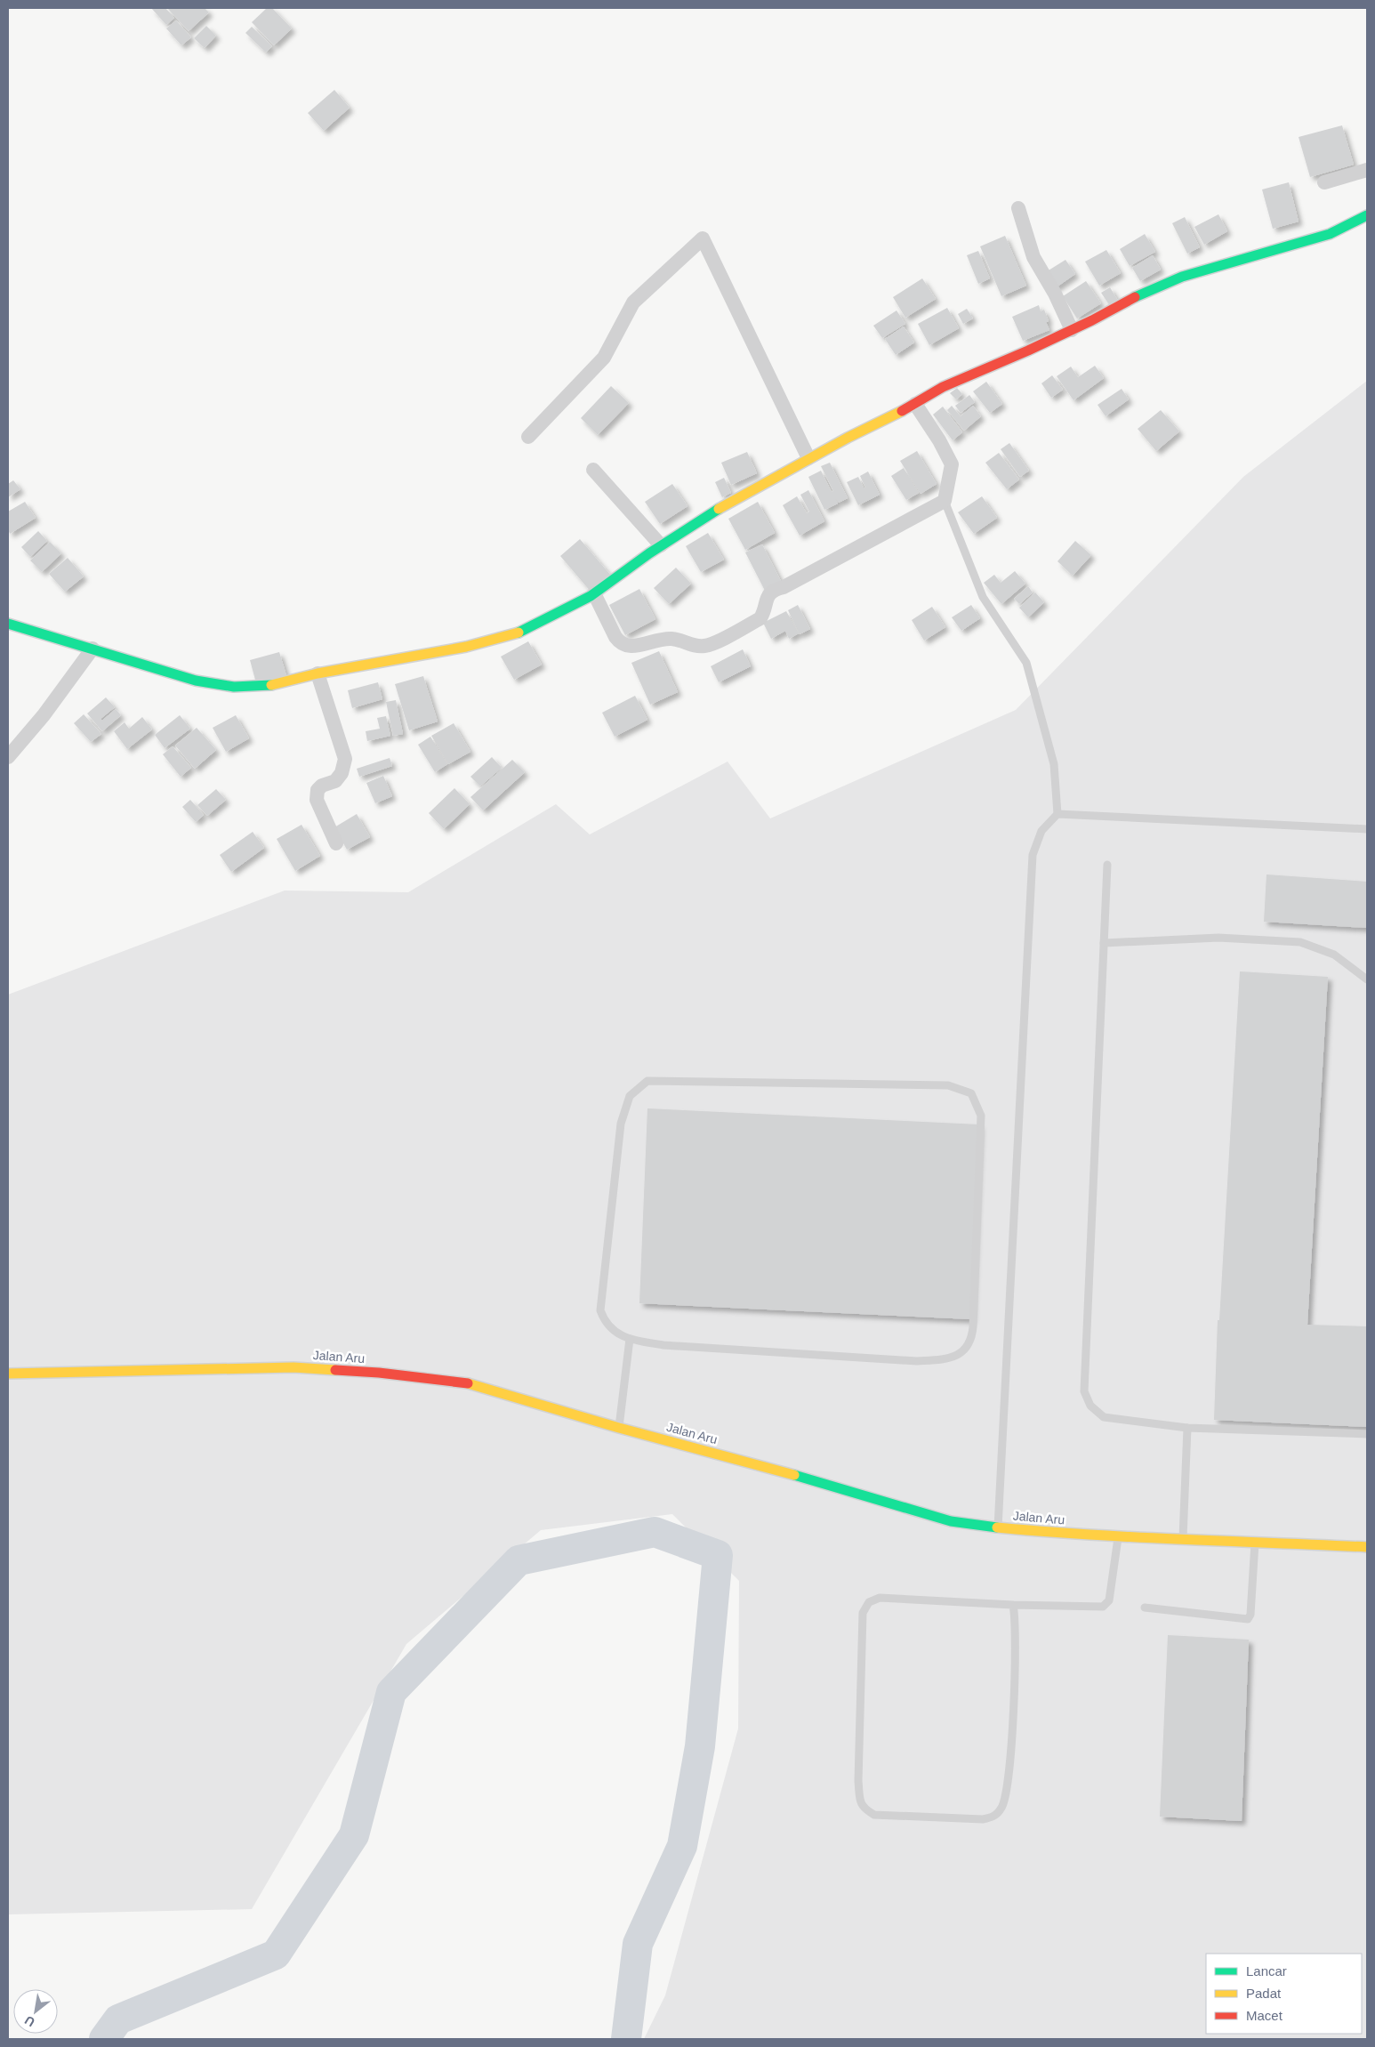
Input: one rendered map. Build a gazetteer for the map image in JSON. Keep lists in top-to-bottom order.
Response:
{
  "streets": {
    "street": ["Jalan Aru"]
  },
  "legend": ["Lancar", "Padat", "Macet"],
  "north": "bottom left"
}
